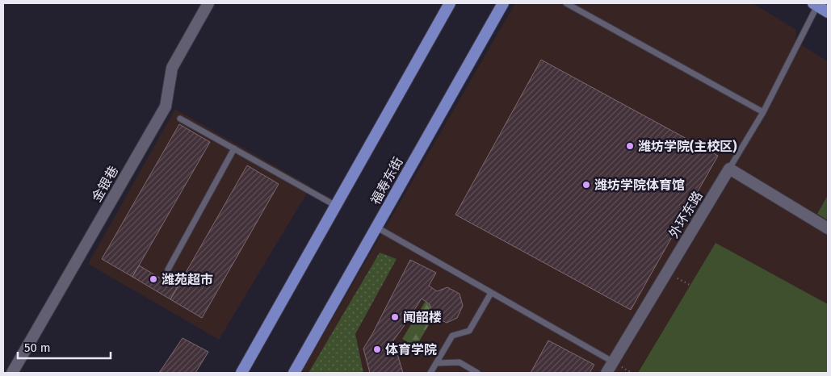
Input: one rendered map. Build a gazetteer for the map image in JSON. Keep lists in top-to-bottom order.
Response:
{
  "streets": {
    "main road": ["福寿东街"],
    "street": ["金银巷", "外环东路"]
  },
  "places": [
    "潍坊学院(主校区)",
    "潍坊学院体育馆",
    "潍苑超市",
    "闻韶楼",
    "体育学院"
  ],
  "scale_bar": "50 m"
}
